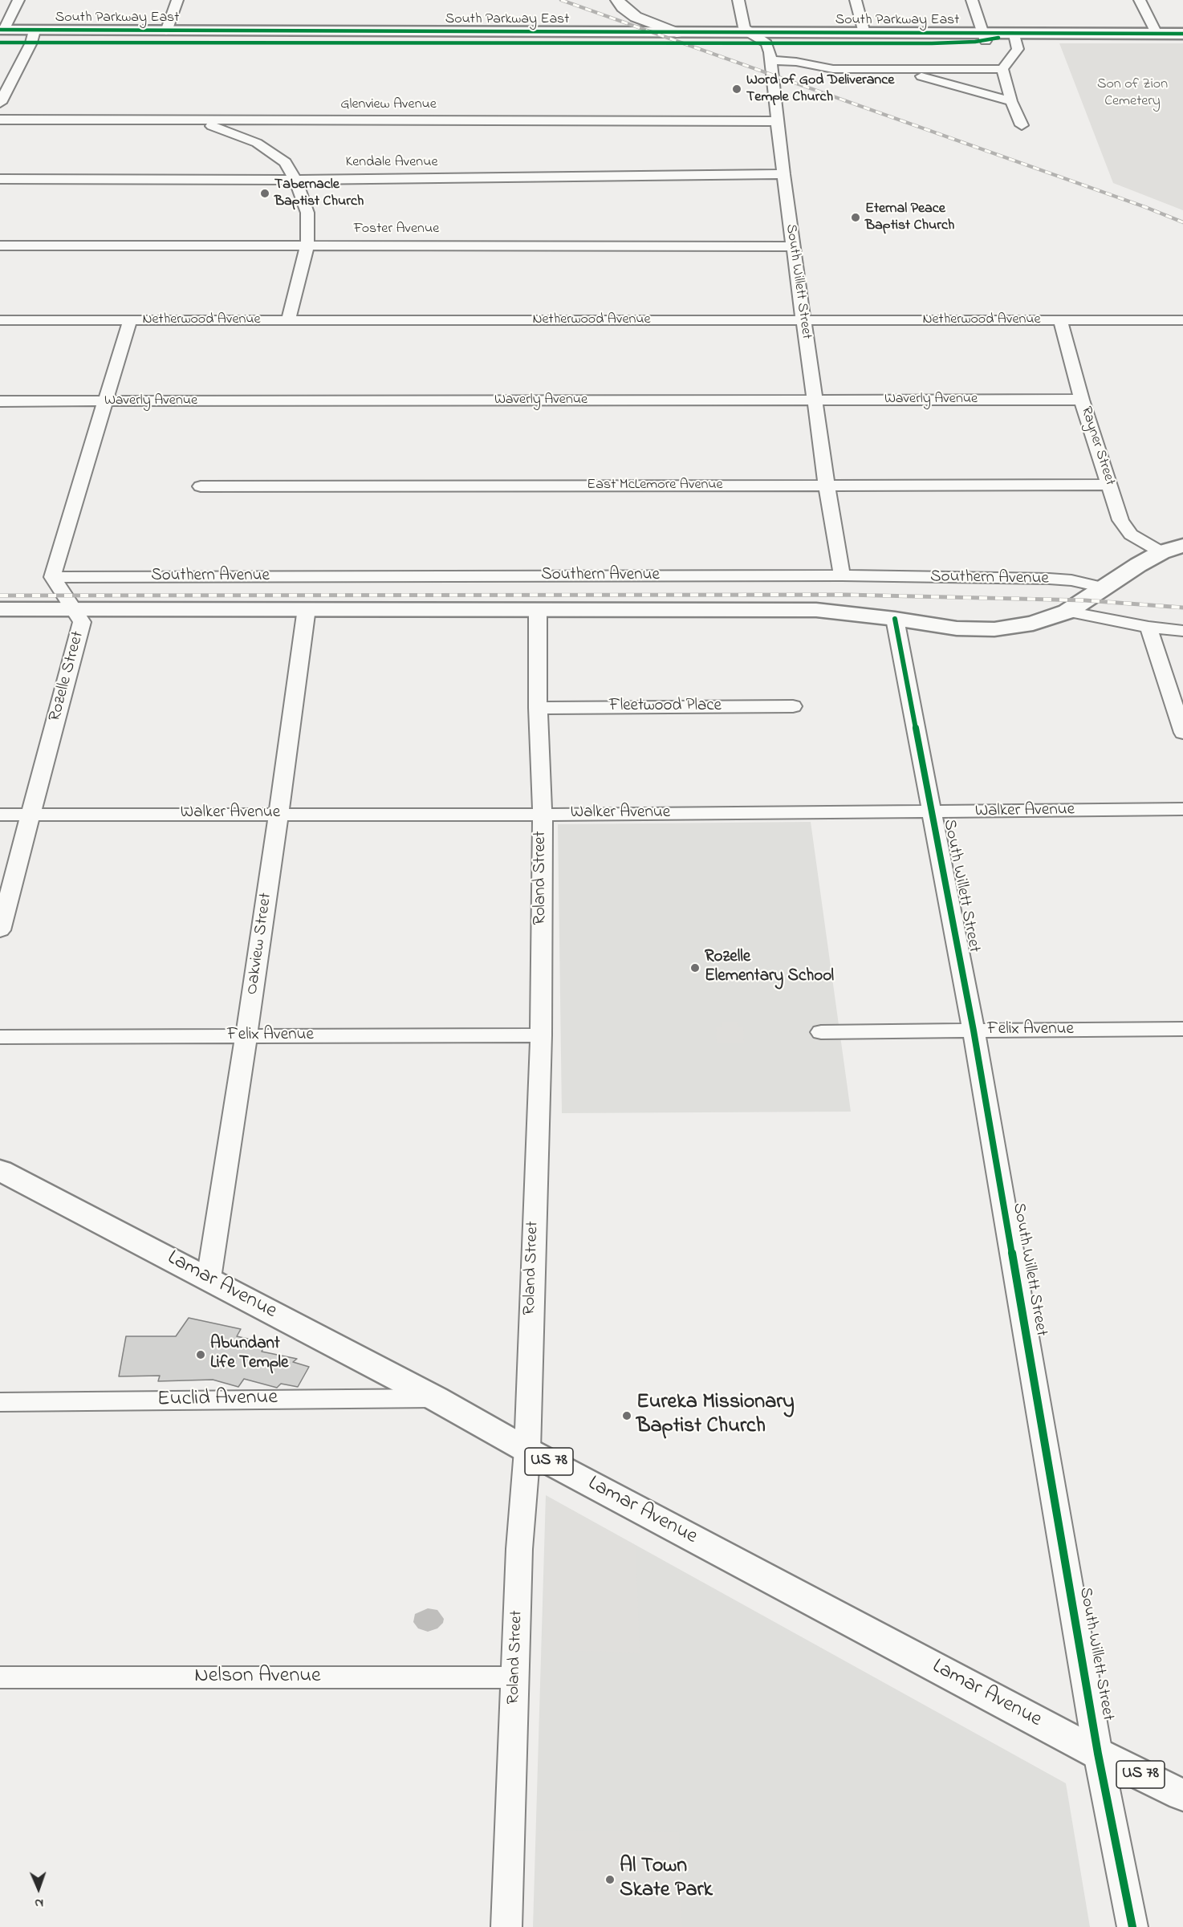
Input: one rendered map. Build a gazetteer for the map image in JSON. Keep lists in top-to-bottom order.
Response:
{
  "streets": {
    "main road": [
      "South Parkway East",
      "Southern Avenue",
      "Lamar Avenue",
      "US 78"
    ],
    "street": [
      "Glenview Avenue",
      "Kendale Avenue",
      "Foster Avenue",
      "South Willett Street",
      "Netherwood Avenue",
      "Waverly Avenue",
      "Rayner Street",
      "East McLemore Avenue",
      "Rozelle Street",
      "Fleetwood Place",
      "Walker Avenue",
      "Roland Street",
      "Oakview Street",
      "Felix Avenue",
      "Euclid Avenue",
      "Nelson Avenue"
    ]
  },
  "crossings": [
    ["South Parkway East", "South Willett Street"],
    ["Glenview Avenue", "South Willett Street"],
    ["Kendale Avenue", "South Willett Street"],
    ["Foster Avenue", "South Willett Street"],
    ["South Willett Street", "Netherwood Avenue"],
    ["South Willett Street", "Waverly Avenue"],
    ["South Willett Street", "East McLemore Avenue"],
    ["South Willett Street", "Southern Avenue"],
    ["South Willett Street", "Walker Avenue"],
    ["South Willett Street", "Felix Avenue"],
    ["South Willett Street", "Lamar Avenue"],
    ["Netherwood Avenue", "Rayner Street"],
    ["Waverly Avenue", "Rayner Street"],
    ["Rayner Street", "East McLemore Avenue"],
    ["Southern Avenue", "Rozelle Street"],
    ["Southern Avenue", "Roland Street"],
    ["Southern Avenue", "Oakview Street"],
    ["Rozelle Street", "Walker Avenue"],
    ["Fleetwood Place", "Roland Street"],
    ["Walker Avenue", "Roland Street"],
    ["Walker Avenue", "Oakview Street"],
    ["Roland Street", "Felix Avenue"],
    ["Roland Street", "Lamar Avenue"],
    ["Roland Street", "Nelson Avenue"],
    ["Oakview Street", "Felix Avenue"],
    ["Oakview Street", "Lamar Avenue"],
    ["Lamar Avenue", "Euclid Avenue"]
  ],
  "parks": ["Son of Zion Cemetery"],
  "places": [
    "Word of God Deliverance Temple Church",
    "Tabernacle Baptist Church",
    "Eternal Peace Baptist Church",
    "Rozelle Elementary School",
    "Abundant Life Temple",
    "Eureka Missionary Baptist Church",
    "Al Town Skate Park"
  ],
  "north": "bottom"
}
